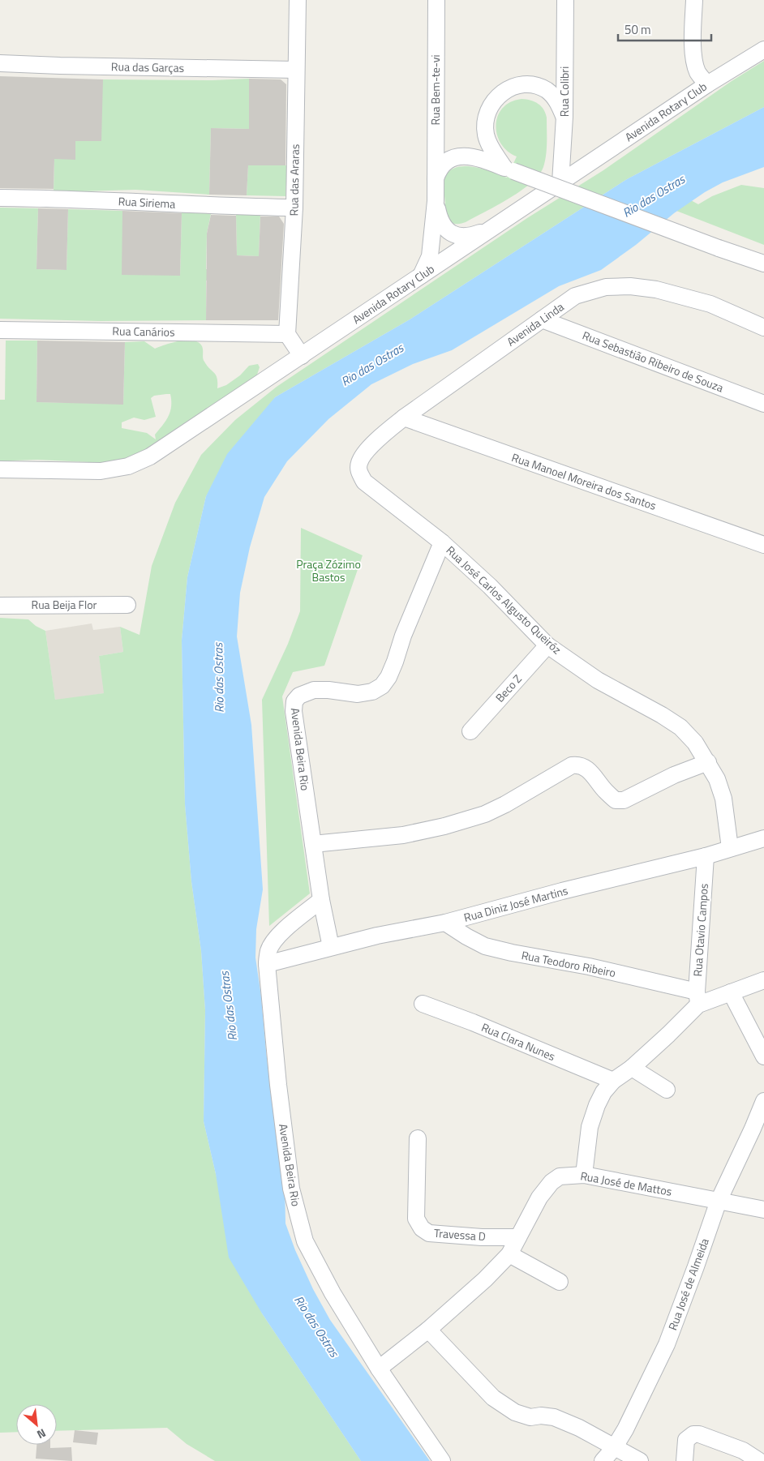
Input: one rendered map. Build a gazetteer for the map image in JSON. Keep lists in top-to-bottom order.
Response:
{
  "streets": {
    "street": [
      "Rua das Garças",
      "Rua Bem-te-vi",
      "Rua Colibri",
      "Avenida Rotary Club",
      "Rua das Araras",
      "Rua Siriema",
      "Avenida Linda",
      "Rua Canários",
      "Rua Sebastião Ribeiro de Souza",
      "Rua Manoel Moreira dos Santos",
      "Rua José Carlos Algusto Queiróz",
      "Rua Beija Flor",
      "Beco Z",
      "Avenida Beira Rio",
      "Rua Diniz José Martins",
      "Rua Otavio Campos",
      "Rua Teodoro Ribeiro",
      "Rua Clara Nunes",
      "Rua José de Mattos",
      "Travessa D",
      "Rua José de Almeida"
    ]
  },
  "crossings": [
    ["Rua das Garças", "Rua das Araras"],
    ["Rua Colibri", "Avenida Rotary Club"],
    ["Rua das Araras", "Rua Siriema"],
    ["Rua das Araras", "Rua Canários"],
    ["Avenida Linda", "Rua Sebastião Ribeiro de Souza"],
    ["Avenida Linda", "Rua Manoel Moreira dos Santos"],
    ["Avenida Linda", "Rua José Carlos Algusto Queiróz"],
    ["Rua José Carlos Algusto Queiróz", "Beco Z"],
    ["Rua José Carlos Algusto Queiróz", "Avenida Beira Rio"],
    ["Rua José Carlos Algusto Queiróz", "Rua Diniz José Martins"],
    ["Avenida Beira Rio", "Rua Diniz José Martins"],
    ["Avenida Beira Rio", "Rua José de Mattos"],
    ["Rua Diniz José Martins", "Rua Otavio Campos"],
    ["Rua Diniz José Martins", "Rua Teodoro Ribeiro"],
    ["Rua Otavio Campos", "Rua Teodoro Ribeiro"],
    ["Rua José de Mattos", "Travessa D"],
    ["Rua José de Mattos", "Rua José de Almeida"]
  ],
  "water": ["Rio das Ostras"],
  "parks": ["Praça Zózimo Bastos"],
  "scale_bar": "50 m",
  "north": "bottom right"
}
